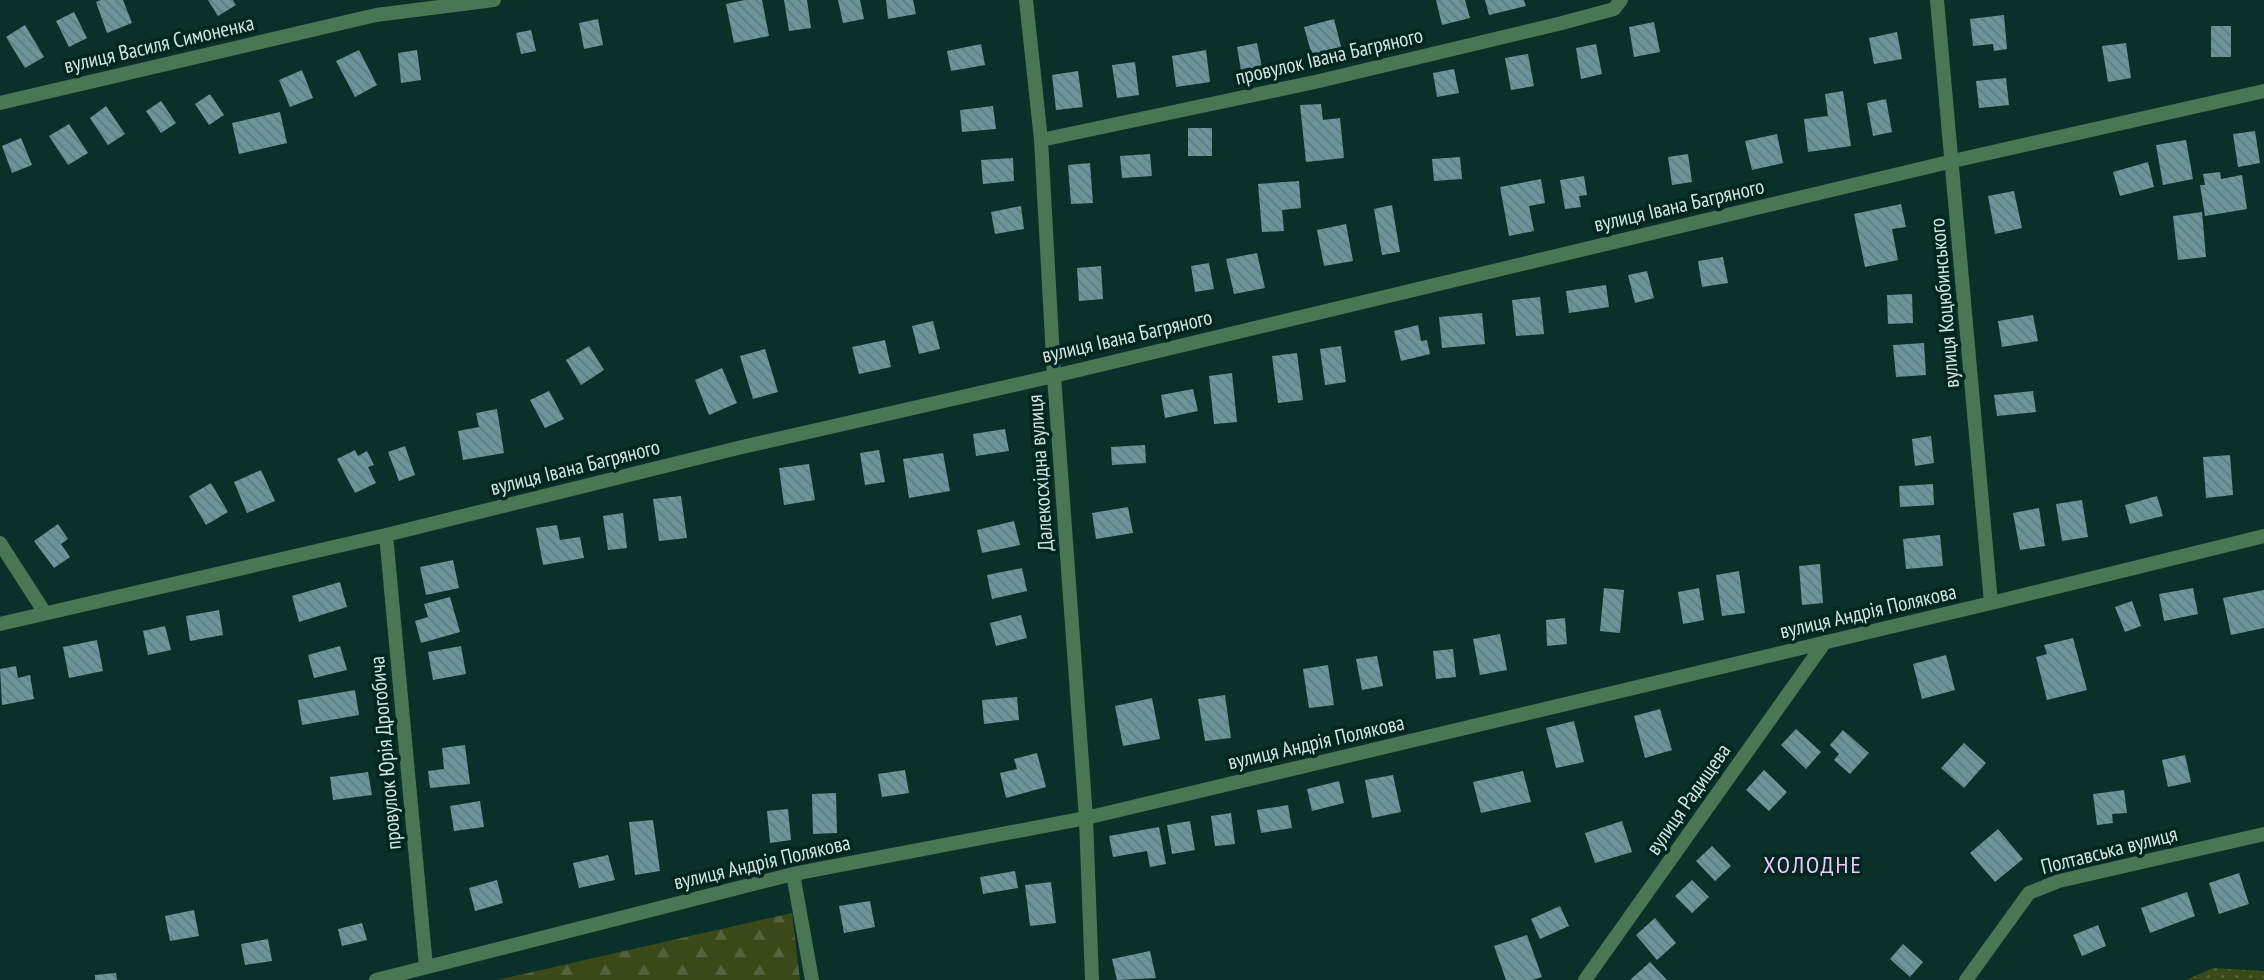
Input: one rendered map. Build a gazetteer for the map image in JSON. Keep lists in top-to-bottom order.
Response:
{
  "streets": {
    "street": [
      "вулиця Василя Симоненка",
      "провулок Івана Багряного",
      "вулиця Івана Багряного",
      "вулиця Коцюбинського",
      "Далекосхідна вулиця",
      "вулиця Андрія Полякова",
      "провулок Юрія Дрогобича",
      "вулиця Радищева",
      "Полтавська вулиця"
    ]
  },
  "crossings": [
    ["провулок Івана Багряного", "Далекосхідна вулиця"],
    ["вулиця Івана Багряного", "вулиця Коцюбинського"],
    ["вулиця Івана Багряного", "Далекосхідна вулиця"],
    ["вулиця Івана Багряного", "провулок Юрія Дрогобича"],
    ["вулиця Коцюбинського", "вулиця Андрія Полякова"],
    ["Далекосхідна вулиця", "вулиця Андрія Полякова"],
    ["вулиця Андрія Полякова", "провулок Юрія Дрогобича"],
    ["вулиця Андрія Полякова", "вулиця Радищева"]
  ],
  "districts": ["ХОЛОДНЕ"]
}
